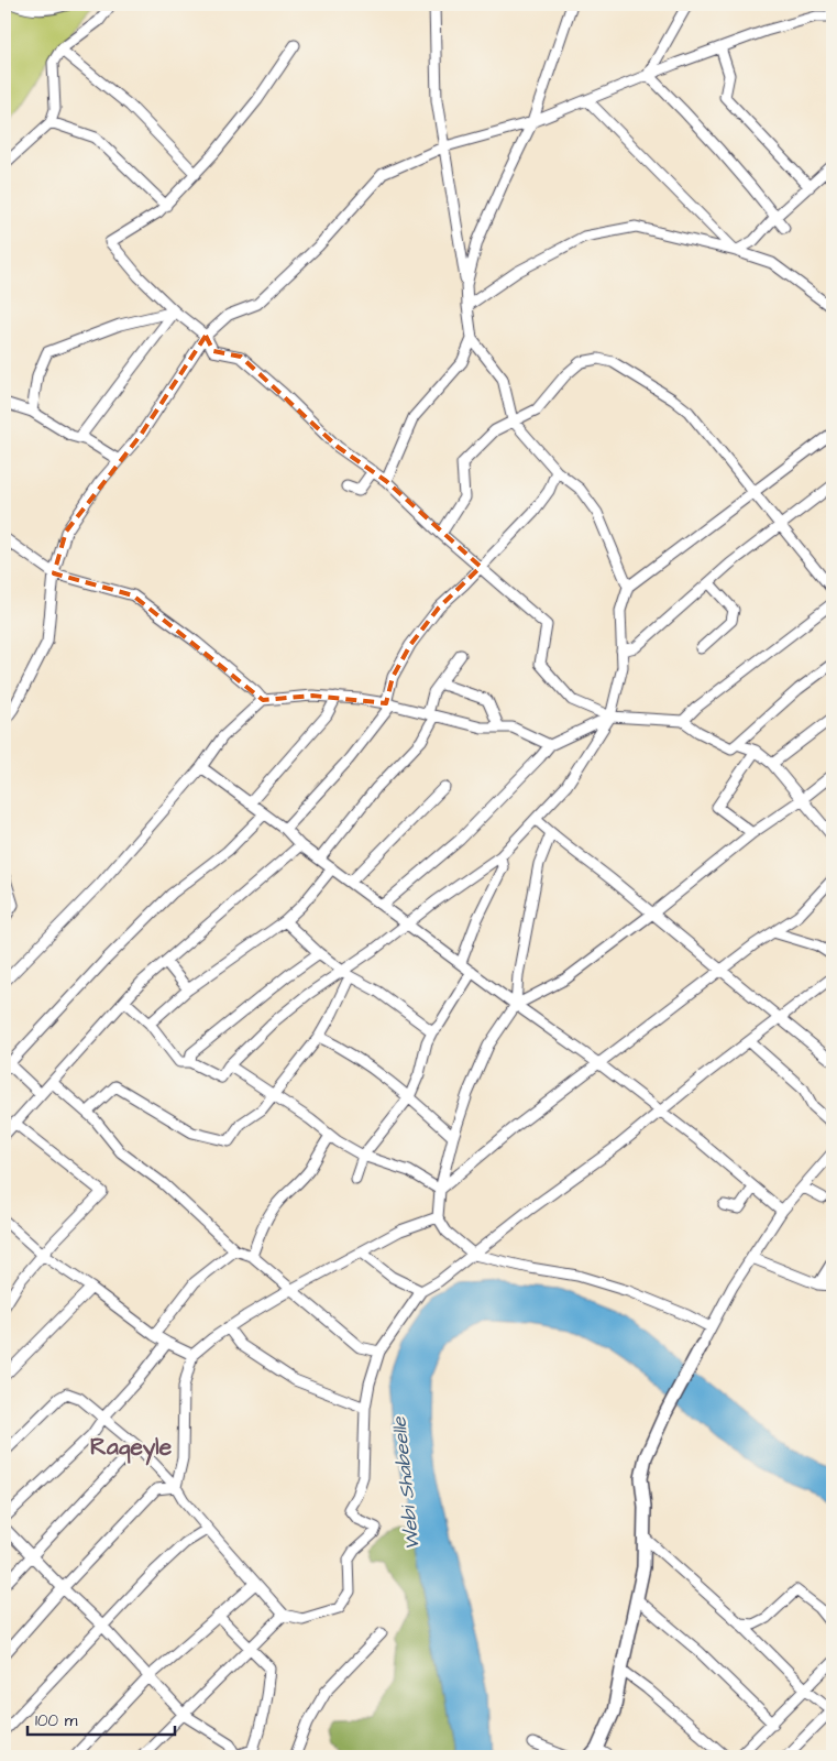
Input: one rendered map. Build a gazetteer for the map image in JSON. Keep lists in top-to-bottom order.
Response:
{
  "districts": ["Raqeyle"],
  "water": ["Webi Shabeelle"],
  "scale_bar": "100 m"
}
